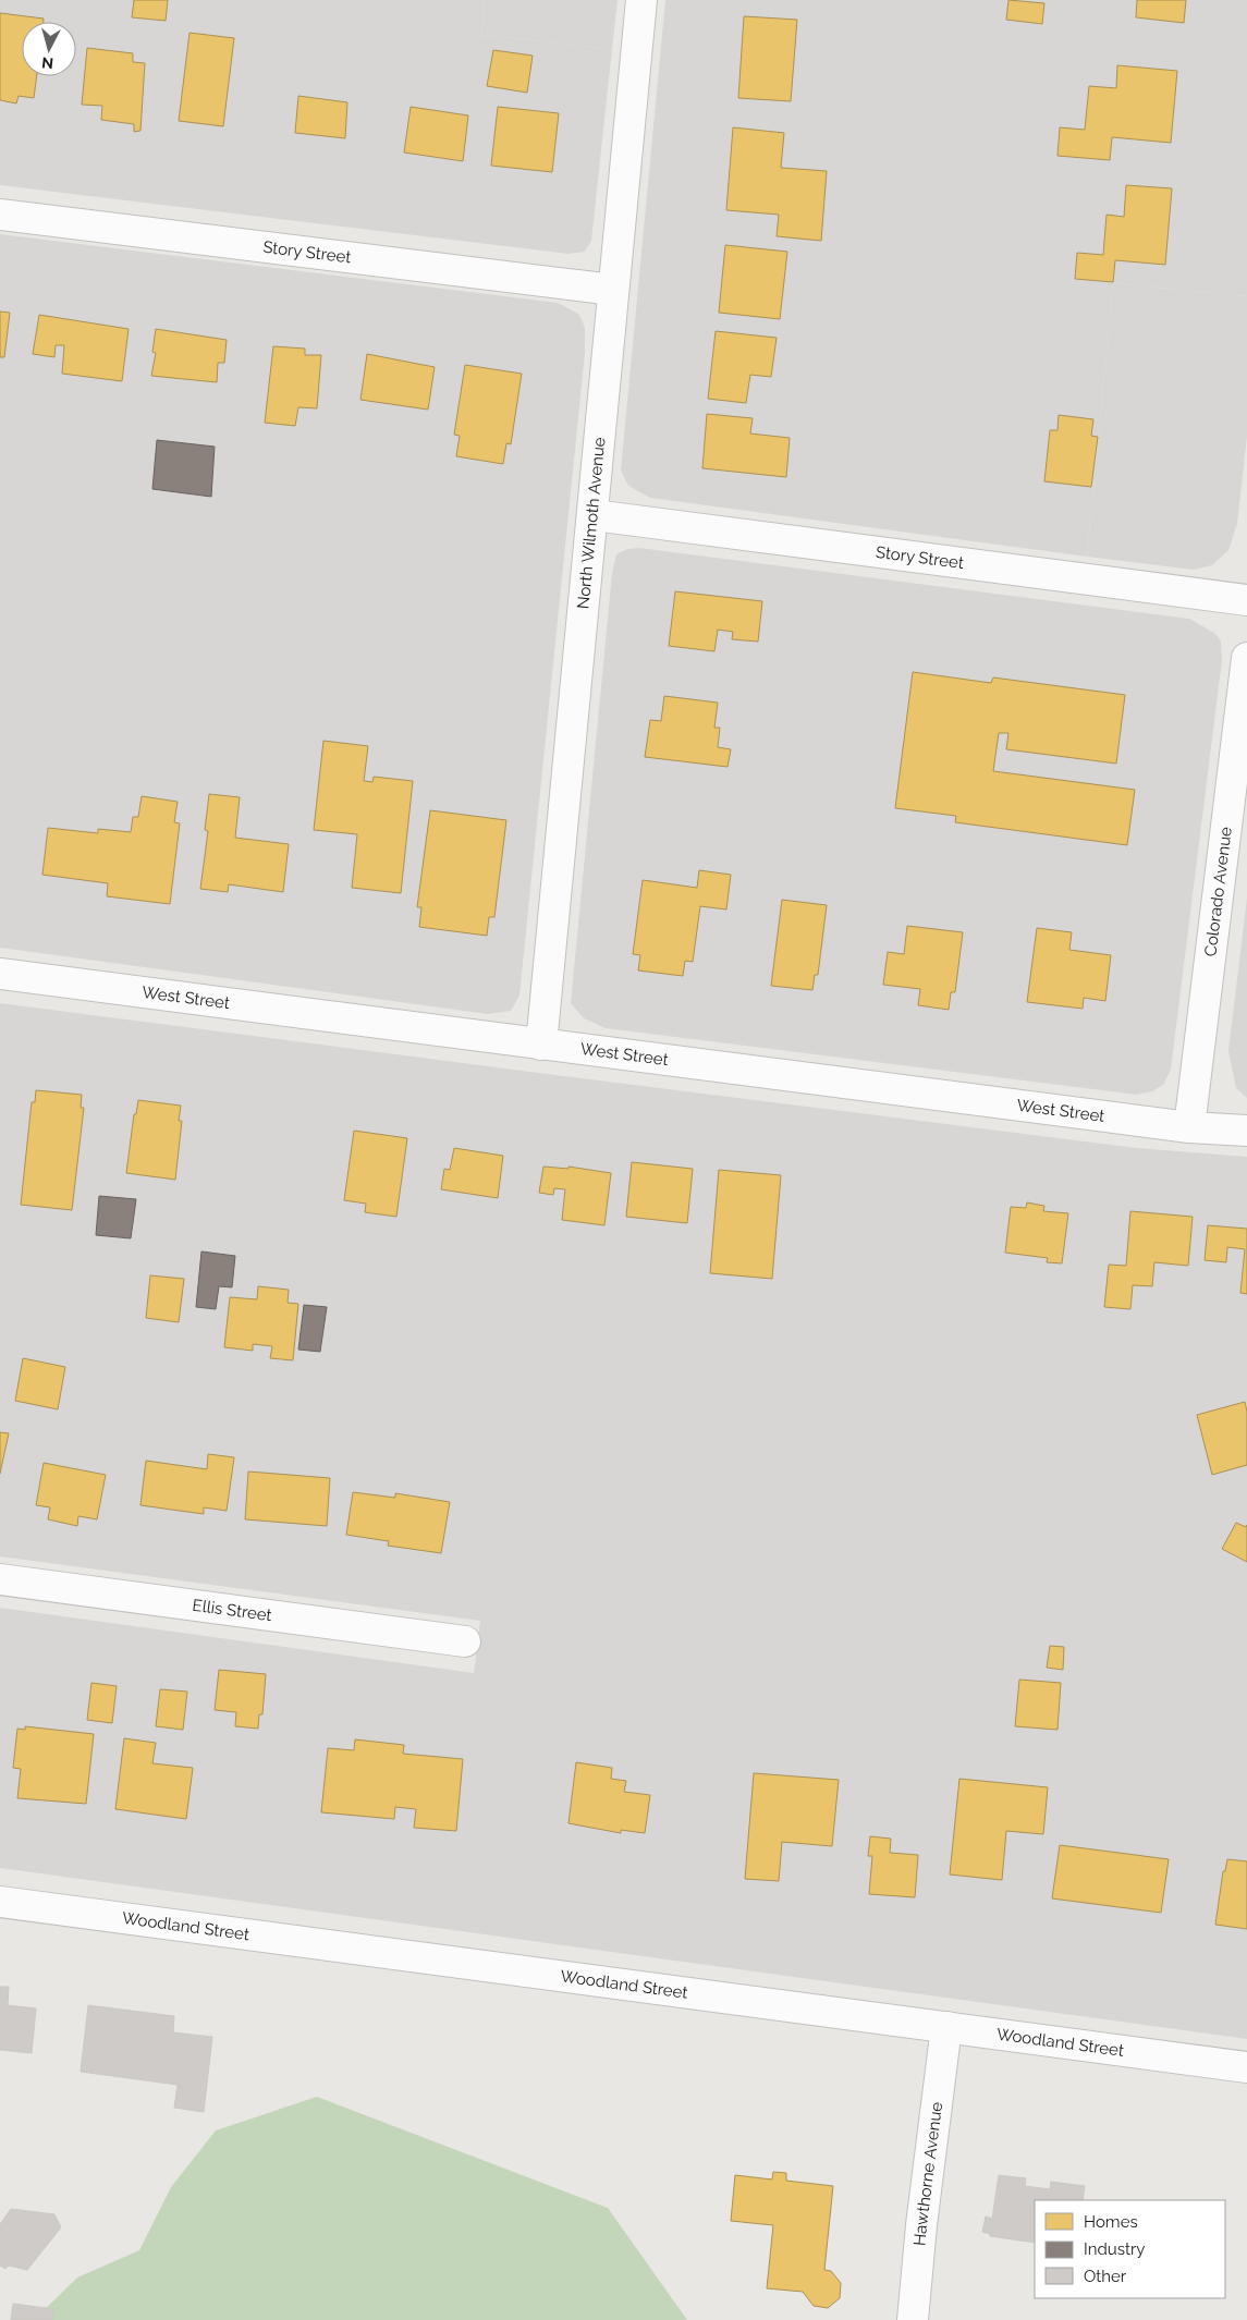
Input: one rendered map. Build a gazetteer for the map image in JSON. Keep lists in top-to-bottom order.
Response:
{
  "streets": {
    "street": [
      "Story Street",
      "North Wilmoth Avenue",
      "Colorado Avenue",
      "West Street",
      "Ellis Street",
      "Woodland Street",
      "Hawthorne Avenue"
    ]
  },
  "crossings": [
    ["Story Street", "North Wilmoth Avenue"],
    ["North Wilmoth Avenue", "West Street"],
    ["Colorado Avenue", "West Street"],
    ["Woodland Street", "Hawthorne Avenue"]
  ],
  "legend": ["Homes", "Industry", "Other"],
  "north": "bottom"
}
